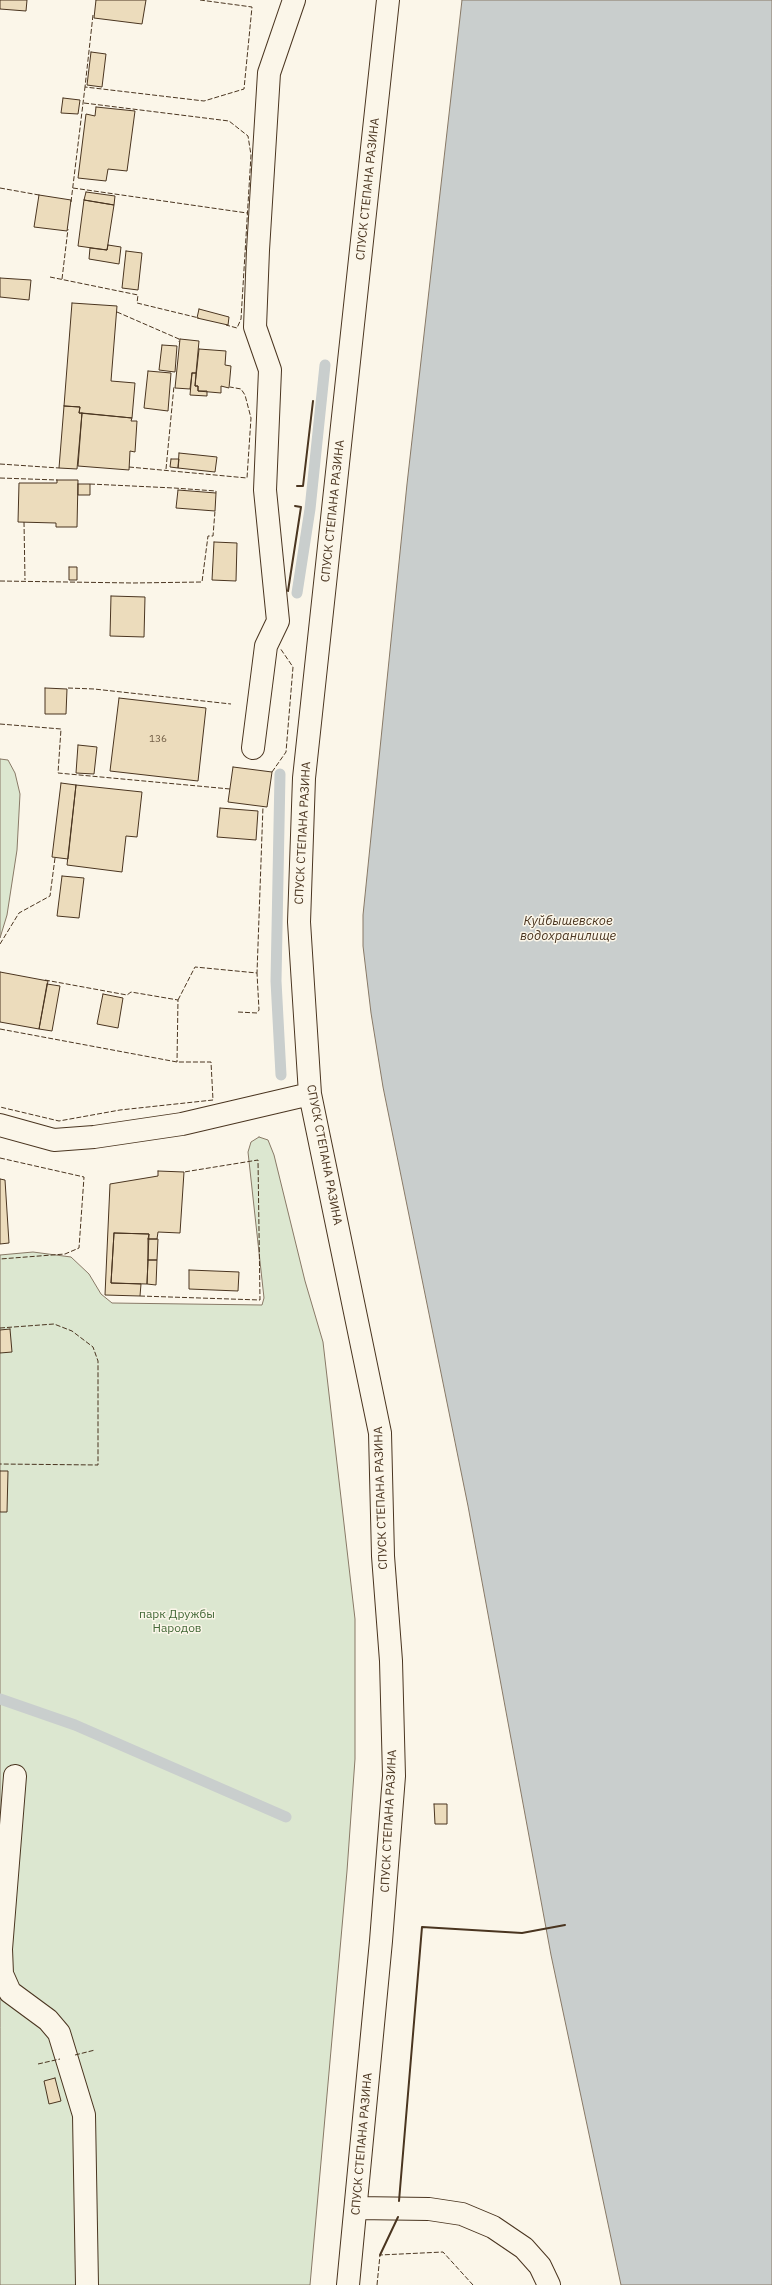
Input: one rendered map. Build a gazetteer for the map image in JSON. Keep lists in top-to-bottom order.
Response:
{
  "streets": {
    "street": ["СПУСК СТЕПАНА РАЗИНА"]
  },
  "water": ["Куйбышевское водохранилище"],
  "parks": ["парк Дружбы Народов"],
  "house_numbers": ["136"]
}
